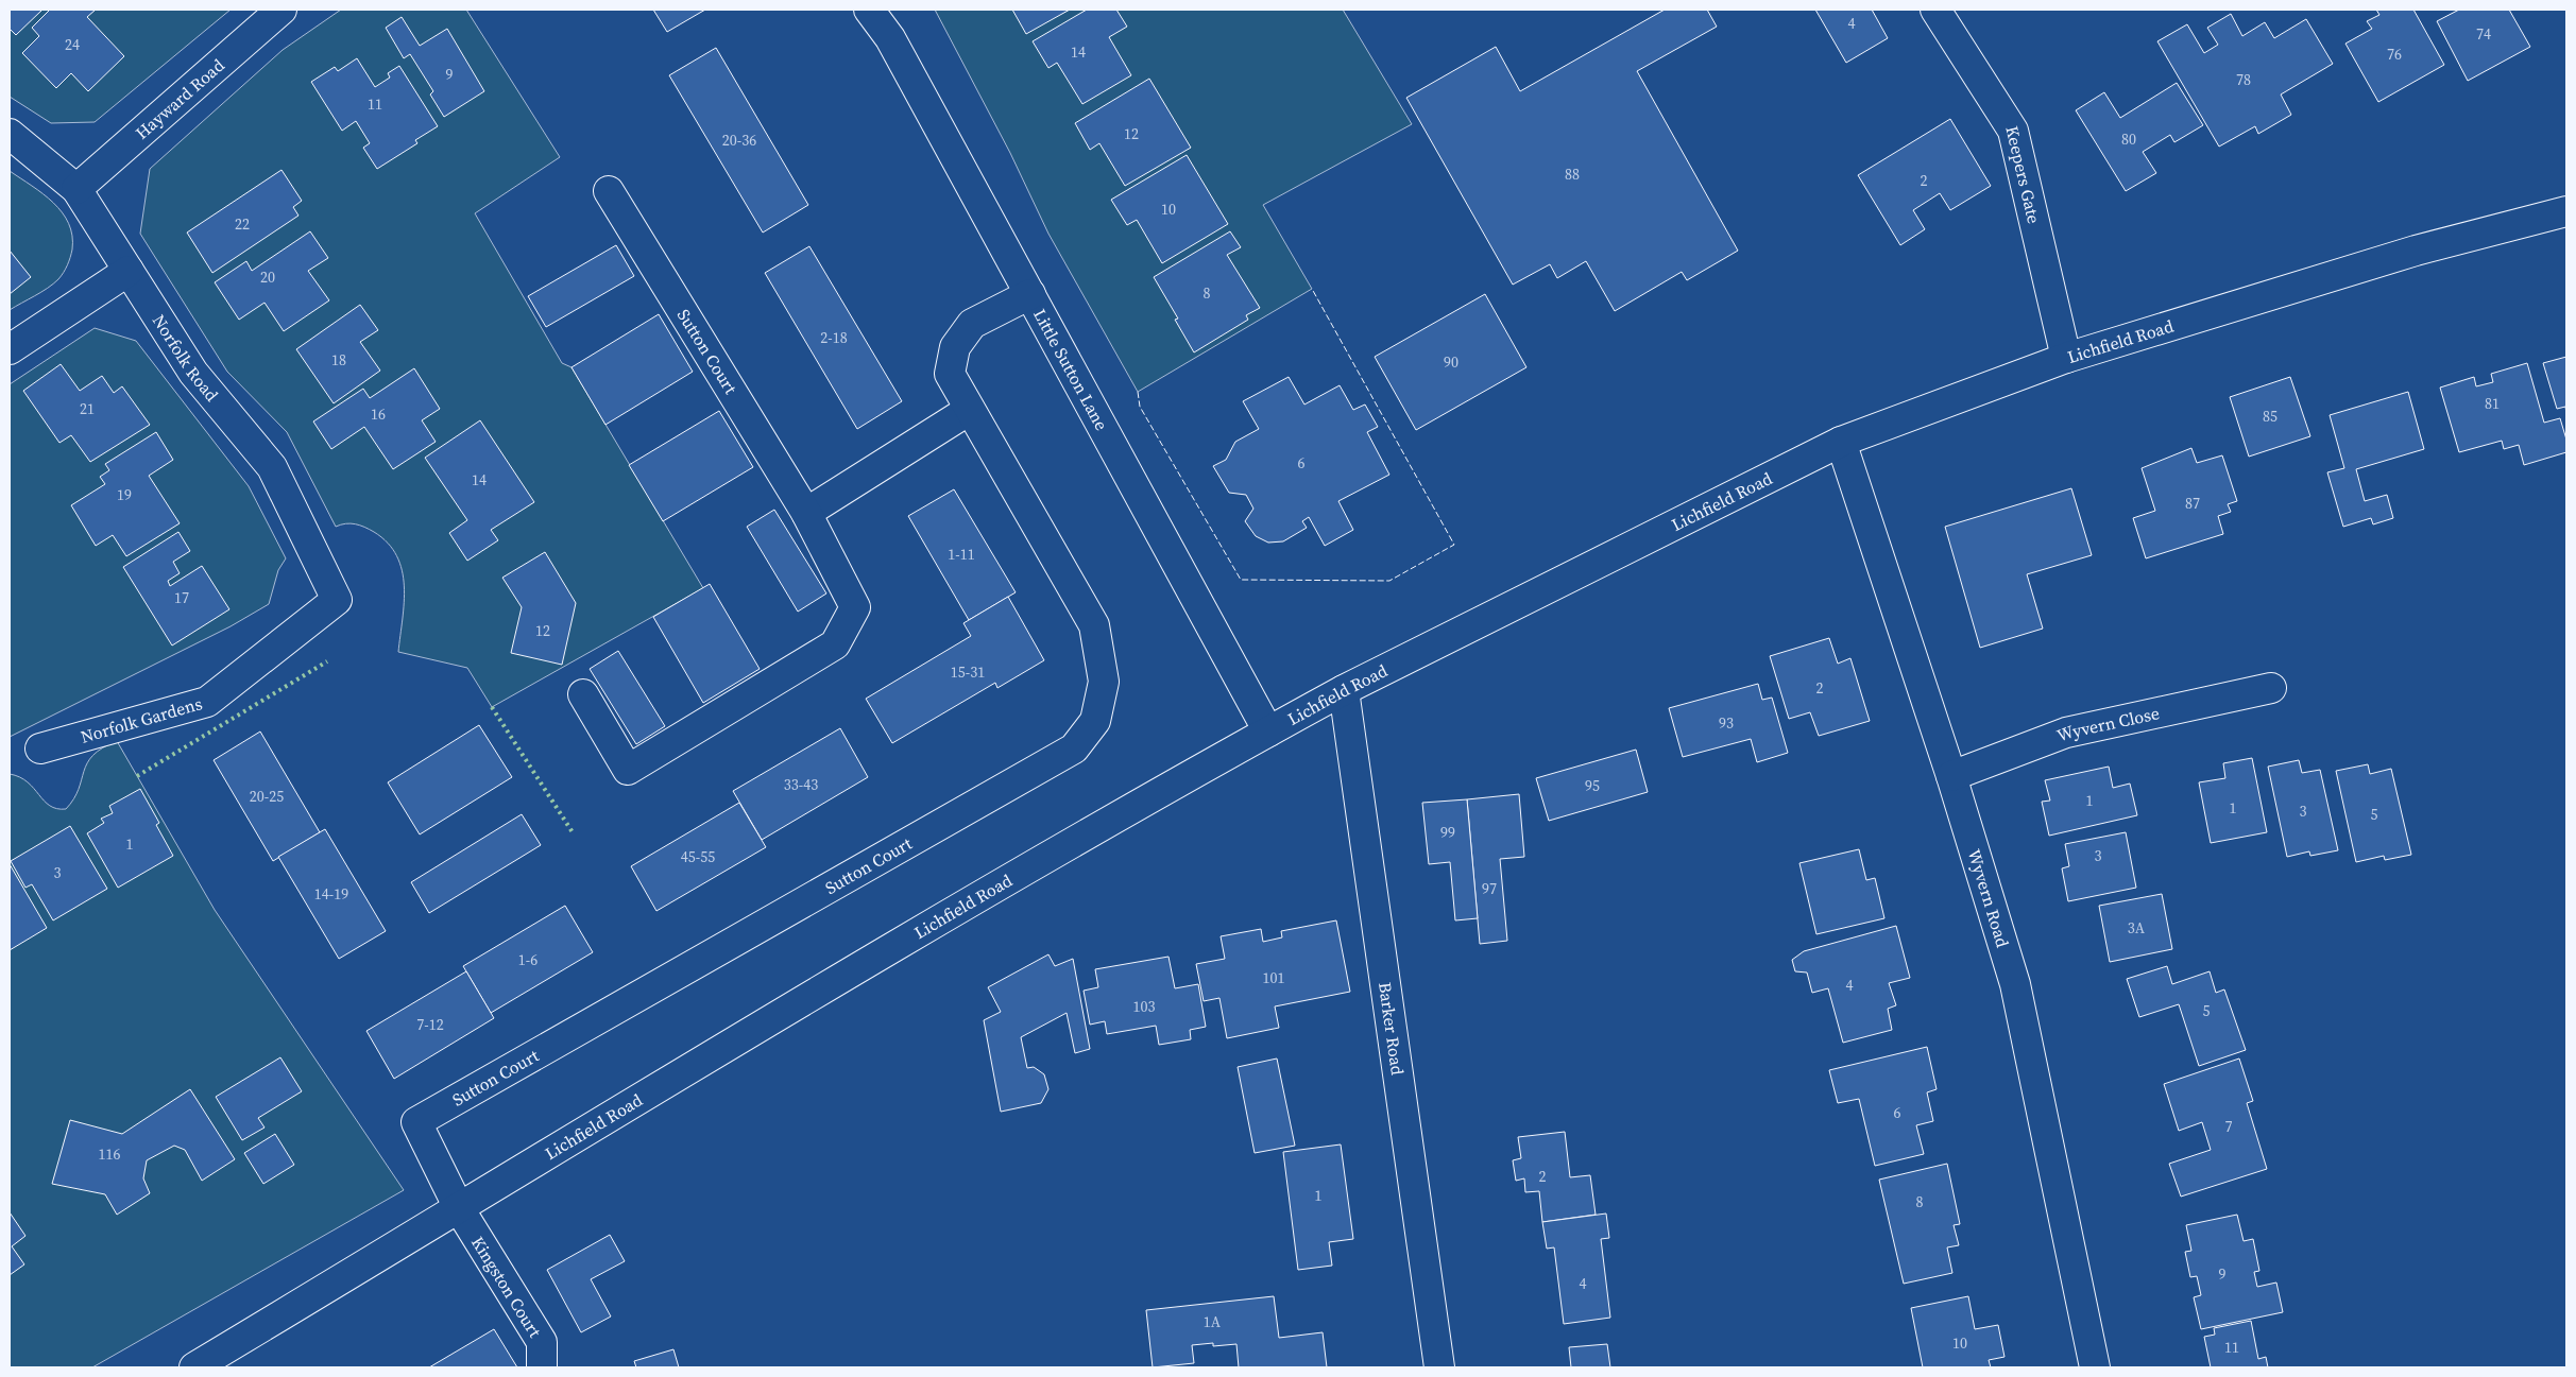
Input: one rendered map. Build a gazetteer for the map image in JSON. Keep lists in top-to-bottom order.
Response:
{
  "streets": {
    "street": [
      "Hayward Road",
      "Keepers Gate",
      "Lichfield Road",
      "Sutton Court",
      "Norfolk Road",
      "Little Sutton Lane",
      "Norfolk Gardens",
      "Wyvern Close",
      "Wyvern Road",
      "Barker Road",
      "Kingston Court"
    ]
  },
  "crossings": [
    ["Hayward Road", "Norfolk Road"],
    ["Keepers Gate", "Lichfield Road"],
    ["Lichfield Road", "Sutton Court"],
    ["Lichfield Road", "Little Sutton Lane"],
    ["Lichfield Road", "Wyvern Road"],
    ["Lichfield Road", "Barker Road"],
    ["Lichfield Road", "Kingston Court"],
    ["Sutton Court", "Little Sutton Lane"],
    ["Sutton Court", "Kingston Court"],
    ["Norfolk Road", "Norfolk Gardens"],
    ["Wyvern Close", "Wyvern Road"]
  ],
  "house_numbers": [
    "4",
    "74",
    "24",
    "14",
    "76",
    "9",
    "78",
    "11",
    "12",
    "80",
    "20-36",
    "88",
    "2",
    "10",
    "22",
    "20",
    "8",
    "2-18",
    "18",
    "90",
    "81",
    "21",
    "16",
    "85",
    "6",
    "14",
    "19",
    "87",
    "1-11",
    "17",
    "12",
    "15-31",
    "2",
    "93",
    "33-43",
    "95",
    "20-25",
    "1",
    "1",
    "3",
    "5",
    "99",
    "1",
    "3",
    "45-55",
    "3",
    "97",
    "14-19",
    "3A",
    "1-6",
    "101",
    "4",
    "103",
    "5",
    "7-12",
    "6",
    "7",
    "116",
    "2",
    "1",
    "8",
    "9",
    "4",
    "1A",
    "10",
    "11"
  ]
}
